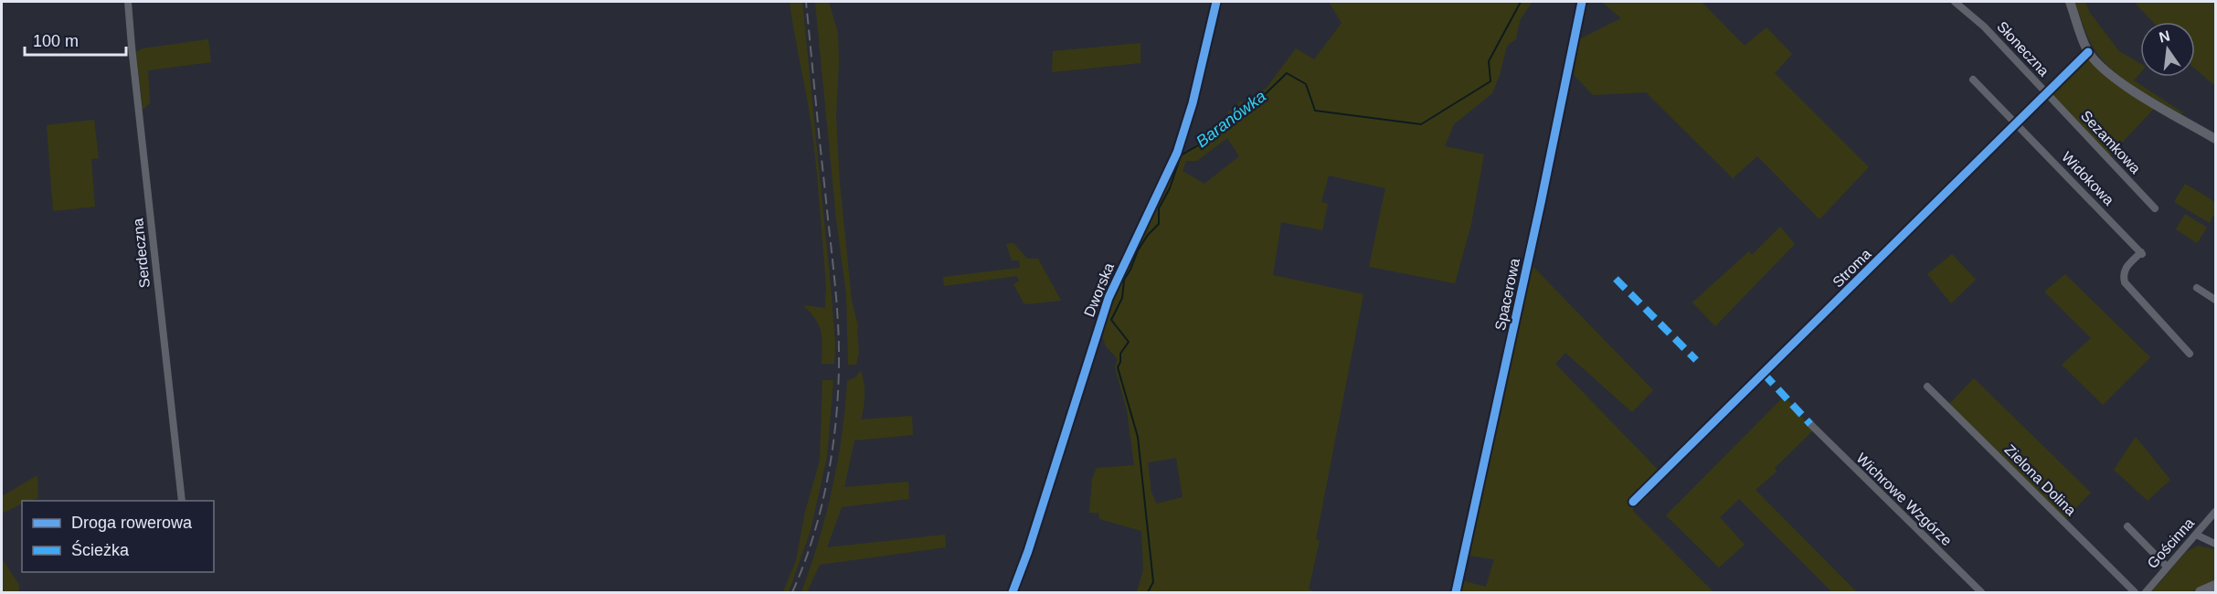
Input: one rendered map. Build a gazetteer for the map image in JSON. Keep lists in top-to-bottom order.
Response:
{
  "streets": {
    "street": [
      "Słoneczna",
      "Sezamkowa",
      "Widokowa",
      "Serdeczna",
      "Stroma",
      "Dworska",
      "Spacerowa",
      "Zielona Dolina",
      "Wichrowe Wzgórze",
      "Gościnna"
    ]
  },
  "crossings": [
    ["Słoneczna", "Sezamkowa"],
    ["Słoneczna", "Stroma"],
    ["Sezamkowa", "Stroma"],
    ["Widokowa", "Stroma"]
  ],
  "water": ["Baranówka"],
  "legend": ["Droga rowerowa", "Ścieżka"],
  "scale_bar": "100 m",
  "north": "top"
}
